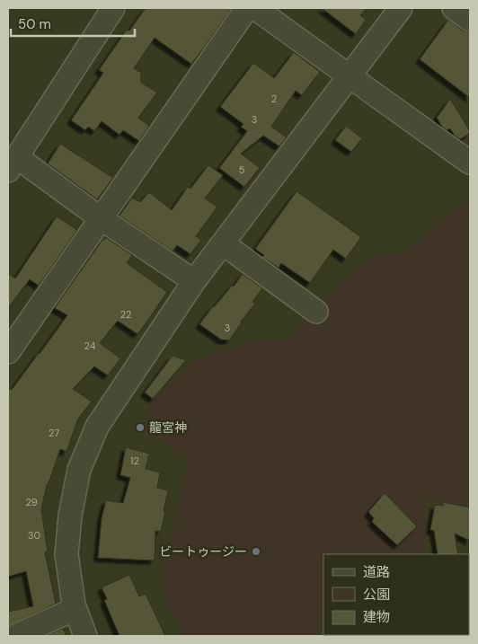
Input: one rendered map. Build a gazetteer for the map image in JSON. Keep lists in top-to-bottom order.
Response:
{
  "places": ["龍宮神", "ビートゥージー"],
  "house_numbers": [
    "2",
    "3",
    "5",
    "22",
    "3",
    "24",
    "27",
    "12",
    "29",
    "30"
  ],
  "legend": ["道路", "公園", "建物"],
  "scale_bar": "50 m"
}
